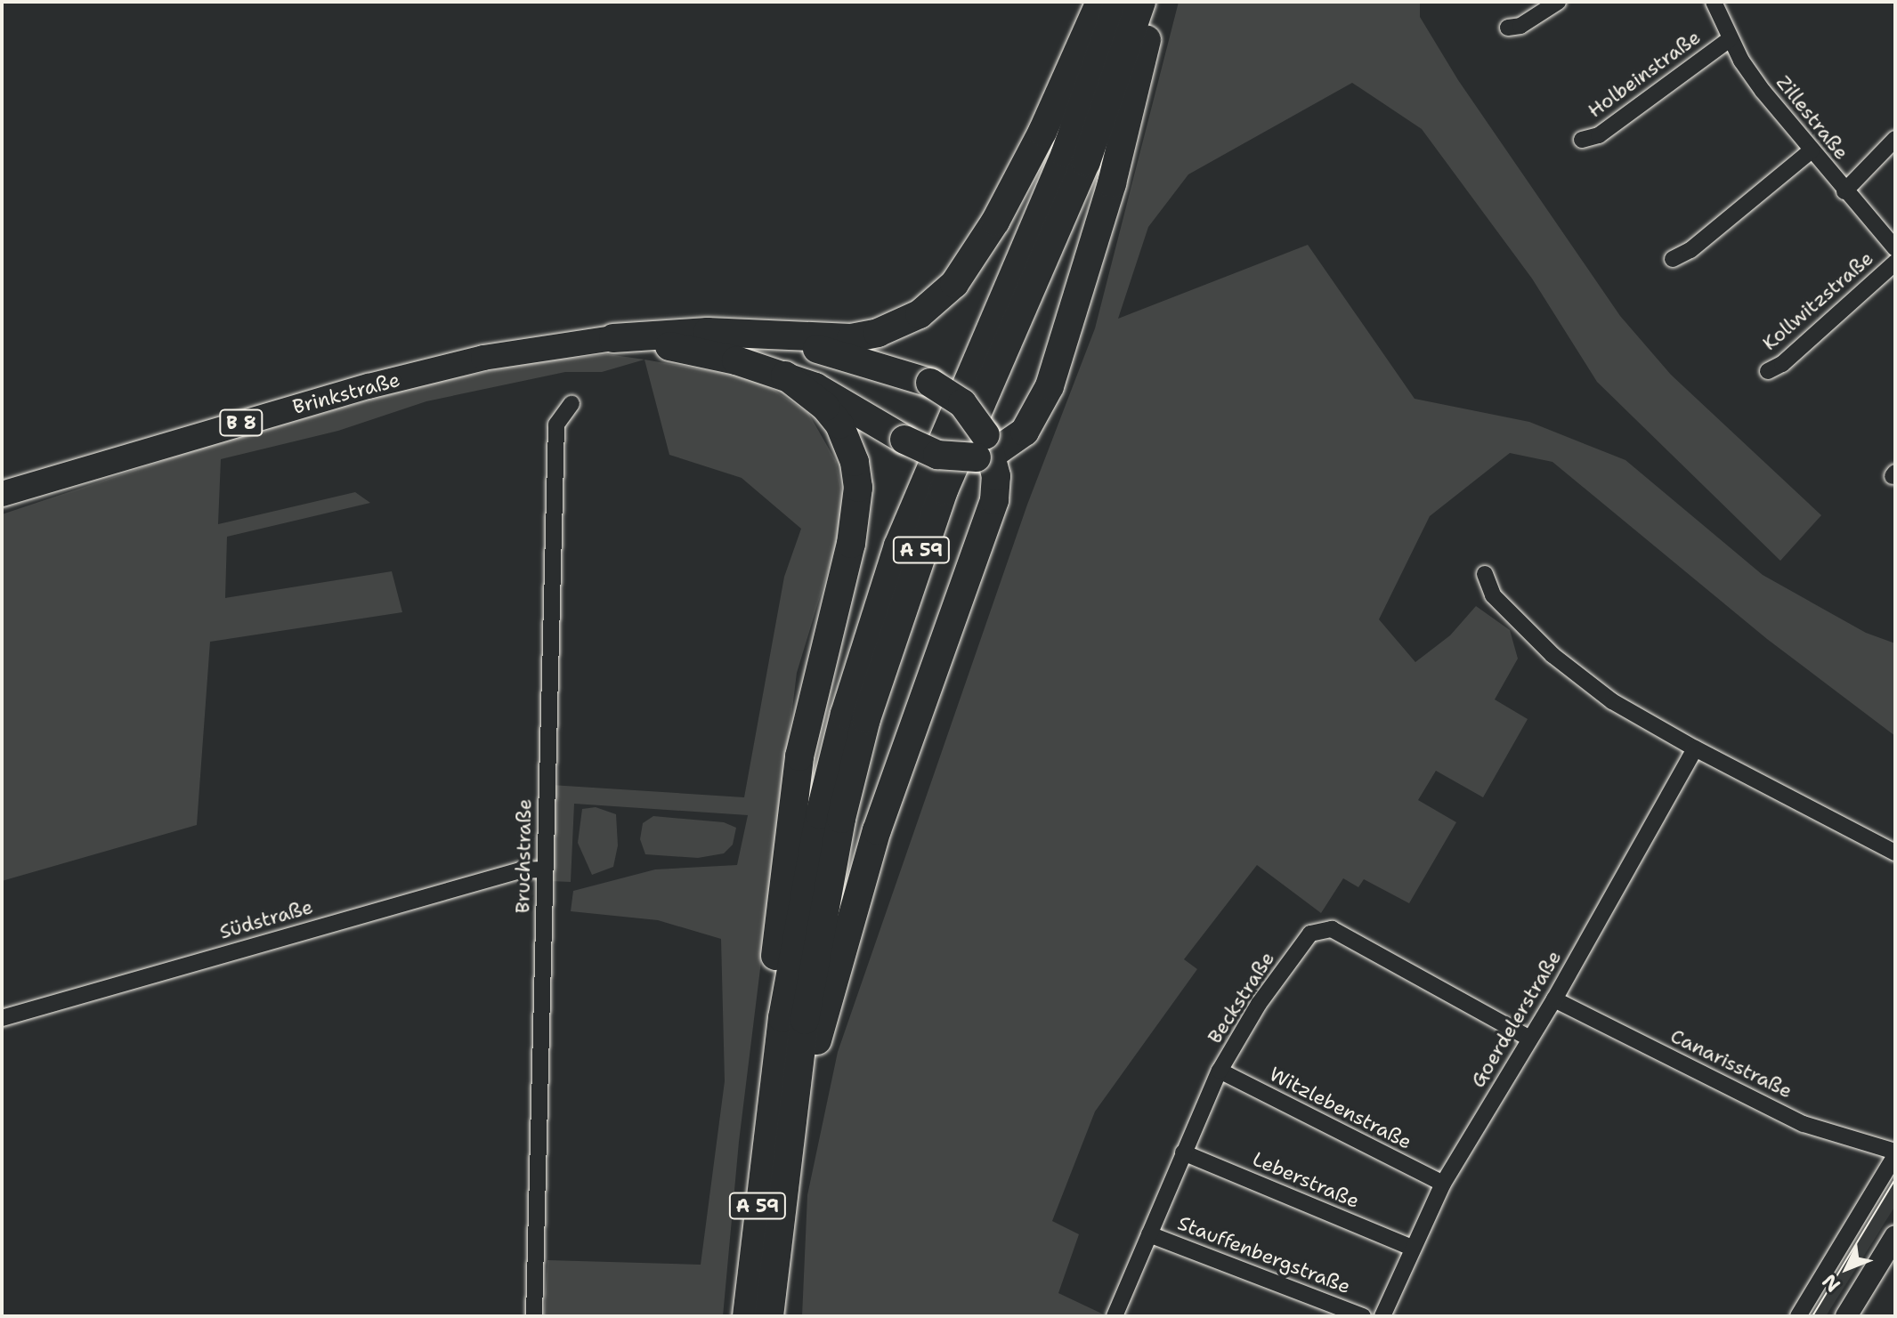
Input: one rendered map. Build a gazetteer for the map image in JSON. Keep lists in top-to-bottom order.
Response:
{
  "streets": {
    "highway": ["A 59"],
    "main road": ["Brinkstraße", "B 8"],
    "street": [
      "Holbeinstraße",
      "Zillestraße",
      "Kollwitzstraße",
      "Bruchstraße",
      "Südstraße",
      "Beckstraße",
      "Goerdelerstraße",
      "Canarisstraße",
      "Witzlebenstraße",
      "Leberstraße",
      "Stauffenbergstraße"
    ]
  },
  "crossings": [
    ["Holbeinstraße", "Zillestraße"],
    ["Bruchstraße", "Südstraße"],
    ["Beckstraße", "Goerdelerstraße"],
    ["Beckstraße", "Witzlebenstraße"],
    ["Beckstraße", "Leberstraße"],
    ["Beckstraße", "Stauffenbergstraße"],
    ["Goerdelerstraße", "Canarisstraße"],
    ["Goerdelerstraße", "Witzlebenstraße"],
    ["Goerdelerstraße", "Leberstraße"]
  ],
  "north": "bottom left"
}
